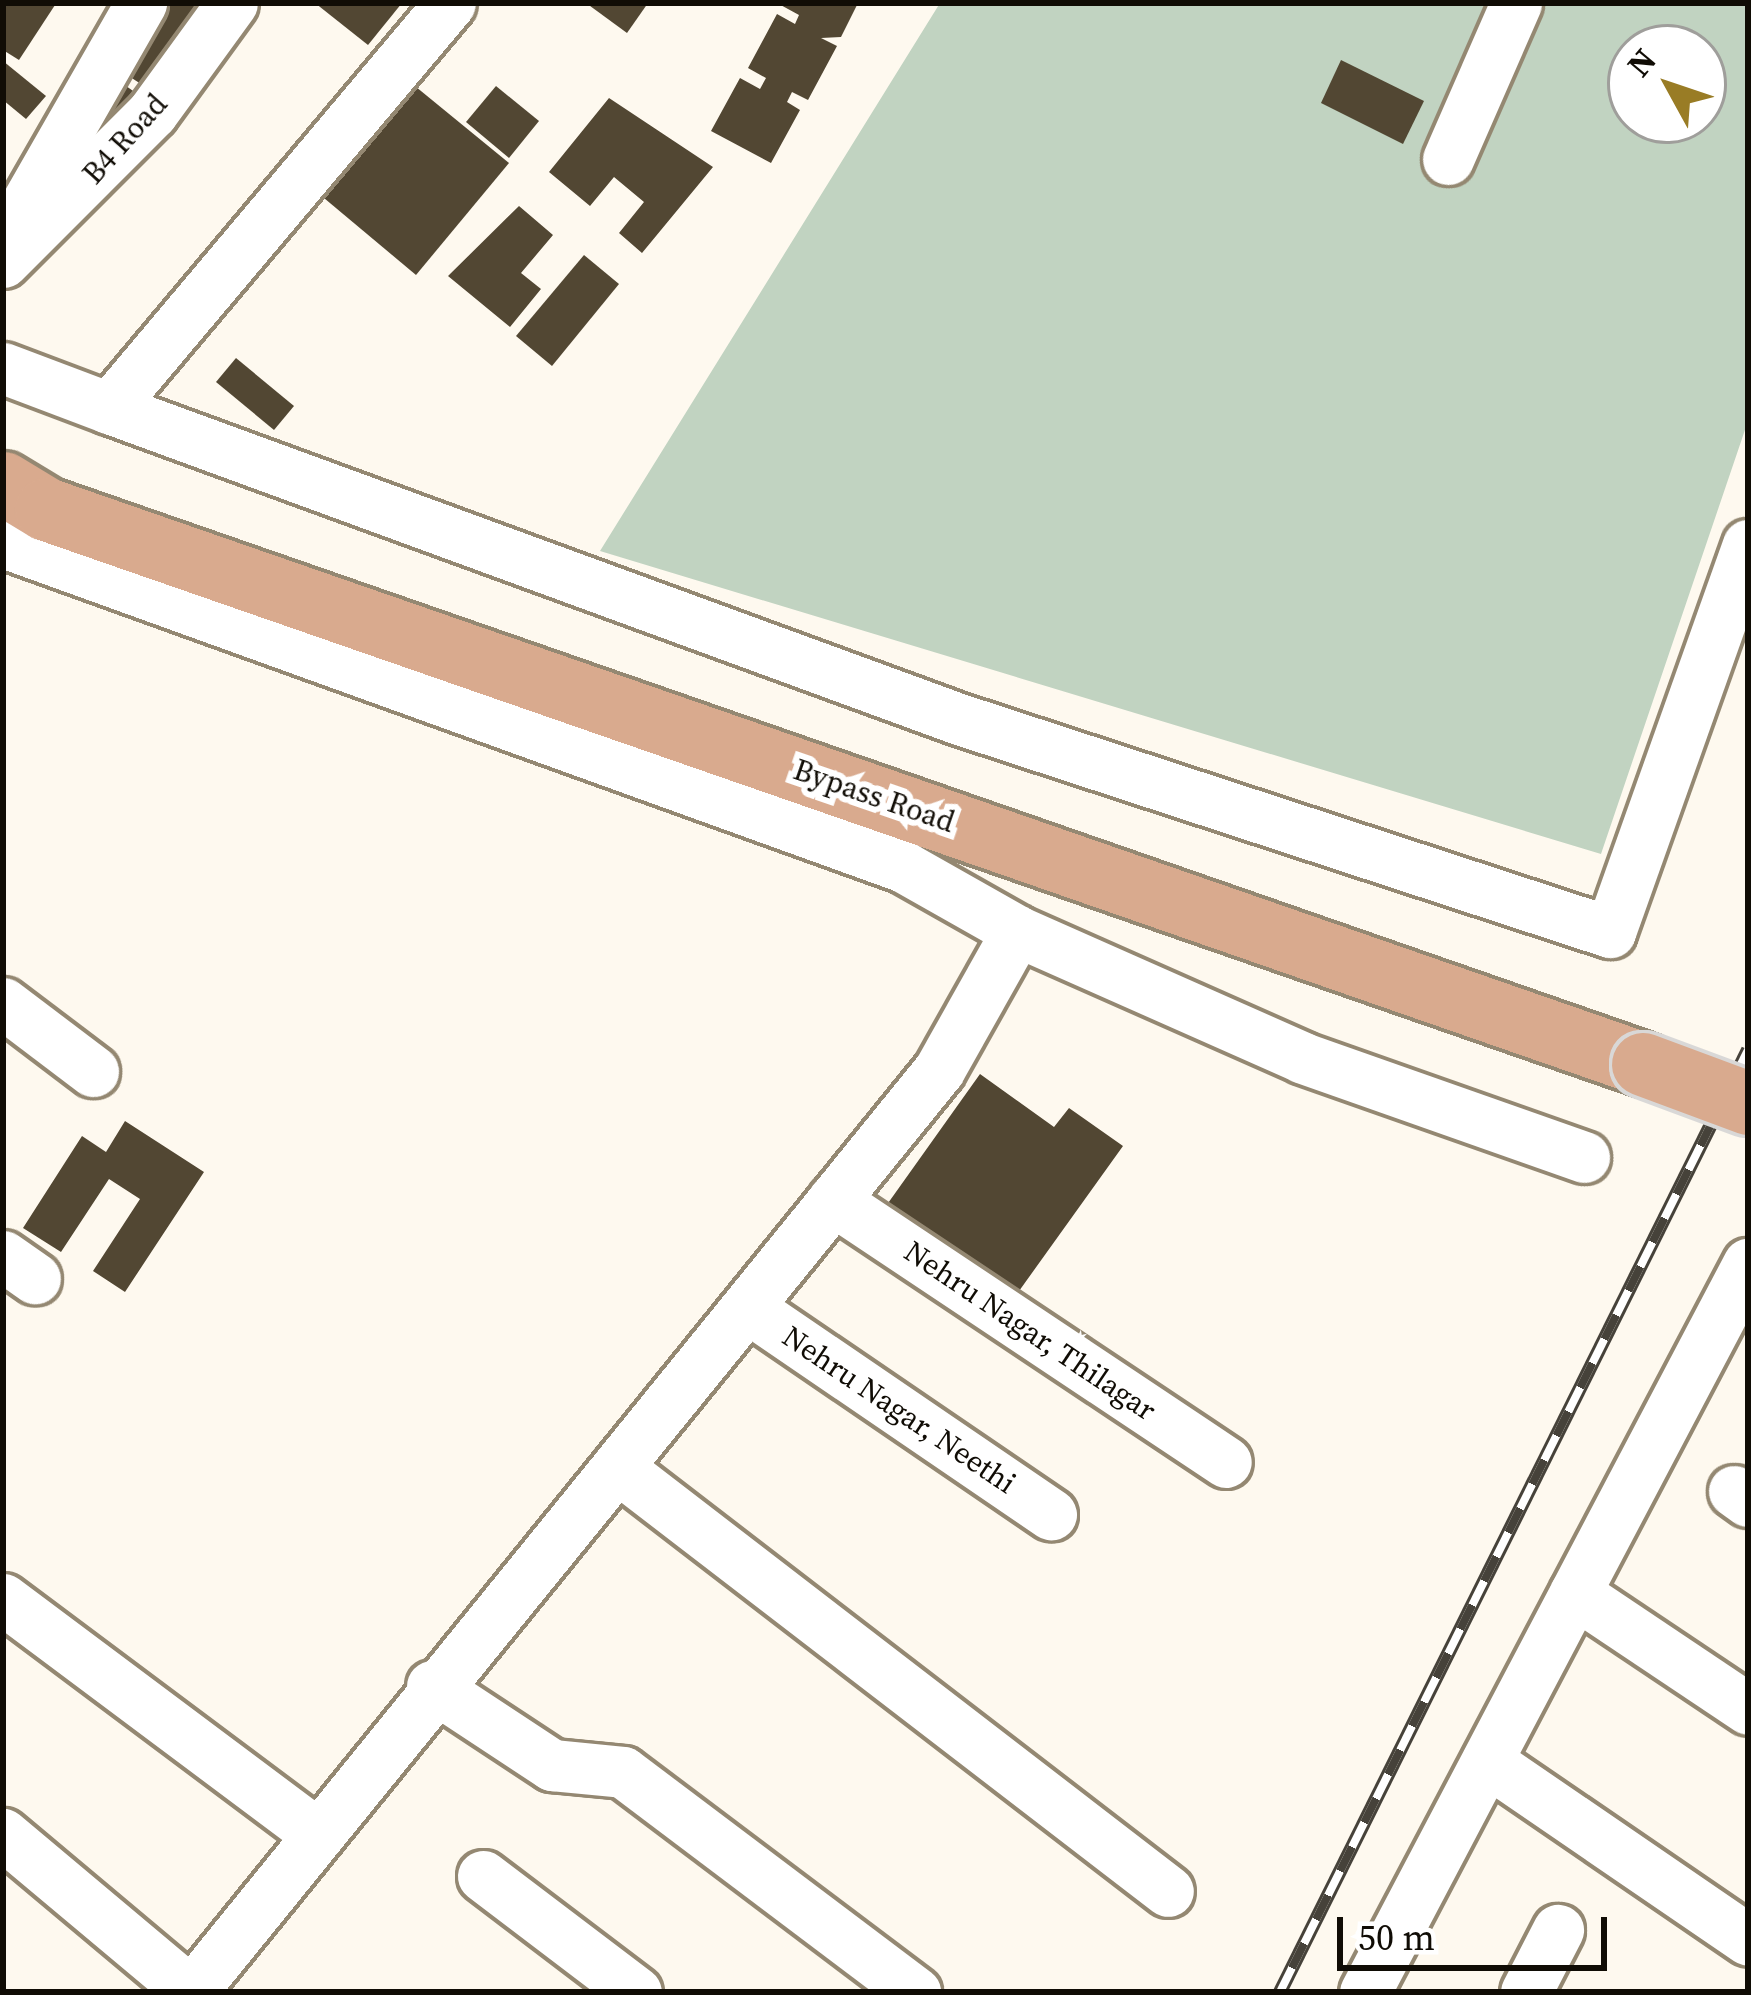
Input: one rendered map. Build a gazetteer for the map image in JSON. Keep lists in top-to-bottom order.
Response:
{
  "streets": {
    "main road": ["Bypass Road"],
    "street": ["B4 Road", "Nehru Nagar, Thilagar", "Nehru Nagar, Neethi"]
  },
  "scale_bar": "50 m",
  "north": "top left"
}
